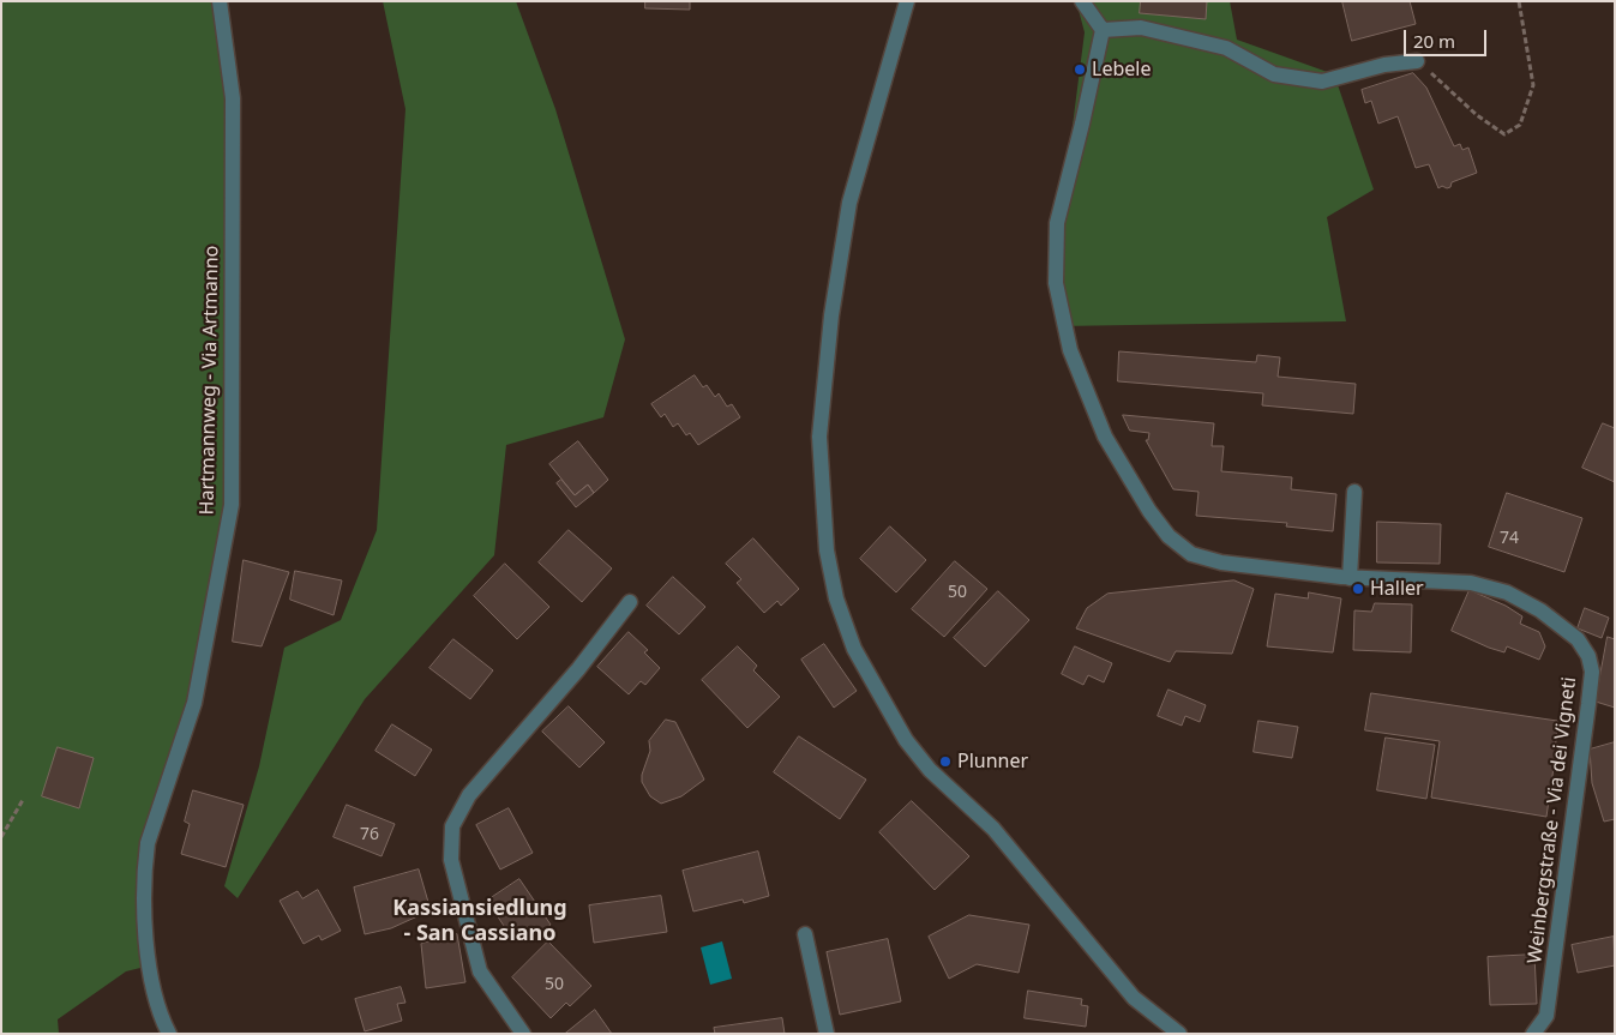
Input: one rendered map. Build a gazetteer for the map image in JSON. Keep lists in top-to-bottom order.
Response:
{
  "streets": {
    "street": ["Hartmannweg - Via Artmanno", "Weinbergstraße - Via dei Vigneti"]
  },
  "districts": ["Kassiansiedlung - San Cassiano"],
  "places": ["Lebele", "Haller", "Plunner"],
  "house_numbers": [
    "74",
    "50",
    "76",
    "50"
  ],
  "scale_bar": "20 m"
}
